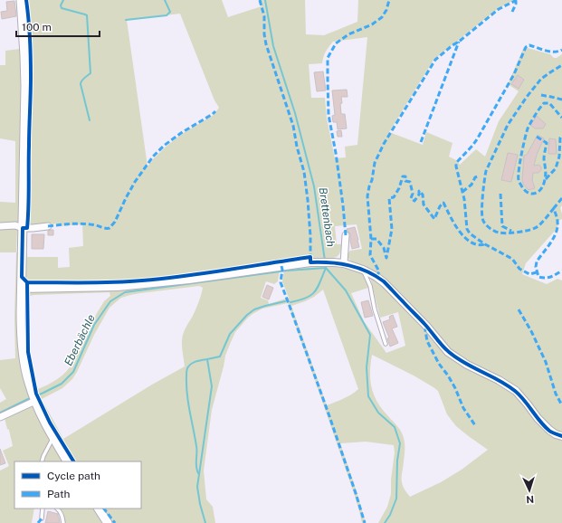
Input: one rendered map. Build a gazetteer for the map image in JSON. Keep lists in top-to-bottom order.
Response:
{
  "water": ["Brettenbach", "Eberbächle"],
  "legend": ["Cycle path", "Path"],
  "scale_bar": "100 m",
  "north": "bottom"
}
